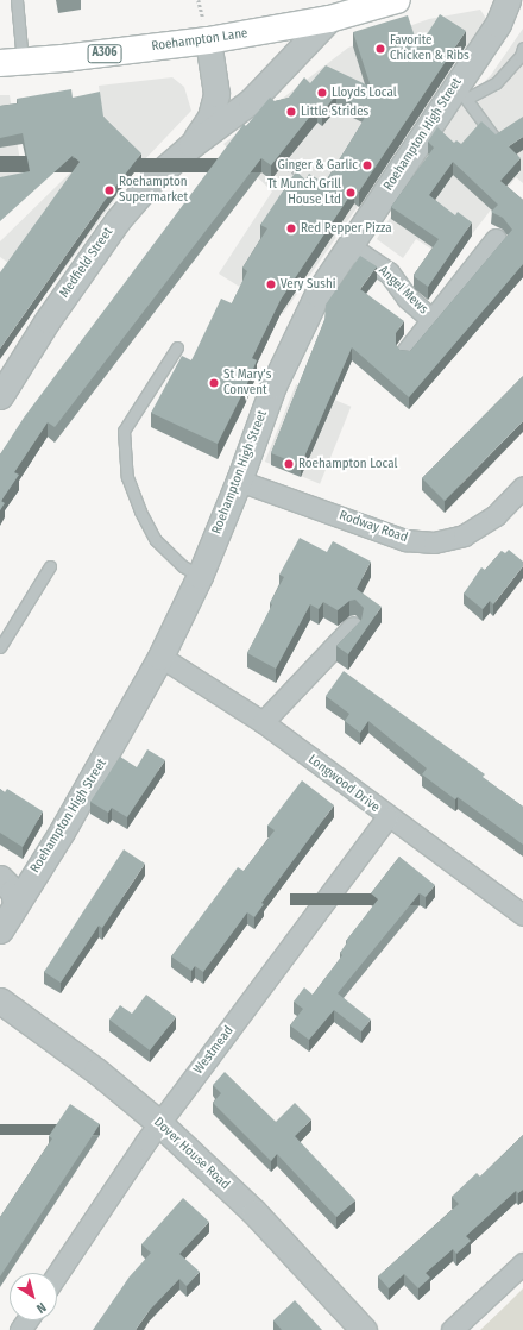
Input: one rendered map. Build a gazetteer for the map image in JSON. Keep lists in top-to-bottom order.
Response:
{
  "streets": {
    "highway": ["Roehampton Lane", "A306"],
    "street": [
      "Roehampton High Street",
      "Medfield Street",
      "Angel Mews",
      "Rodway Road",
      "Longwood Drive",
      "Westmead",
      "Dover House Road"
    ]
  },
  "crossings": [
    ["Roehampton Lane", "Medfield Street"],
    ["Roehampton High Street", "Angel Mews"],
    ["Roehampton High Street", "Rodway Road"],
    ["Roehampton High Street", "Longwood Drive"],
    ["Longwood Drive", "Westmead"],
    ["Westmead", "Dover House Road"]
  ],
  "places": [
    "Favorite Chicken & Ribs",
    "Lloyds Local",
    "Little Strides",
    "Ginger & Garlic",
    "Roehampton Supermarket",
    "Tt Munch Grill House Ltd",
    "Red Pepper Pizza",
    "Very Sushi",
    "St Mary's Convent",
    "Roehampton Local"
  ],
  "north": "bottom right"
}
